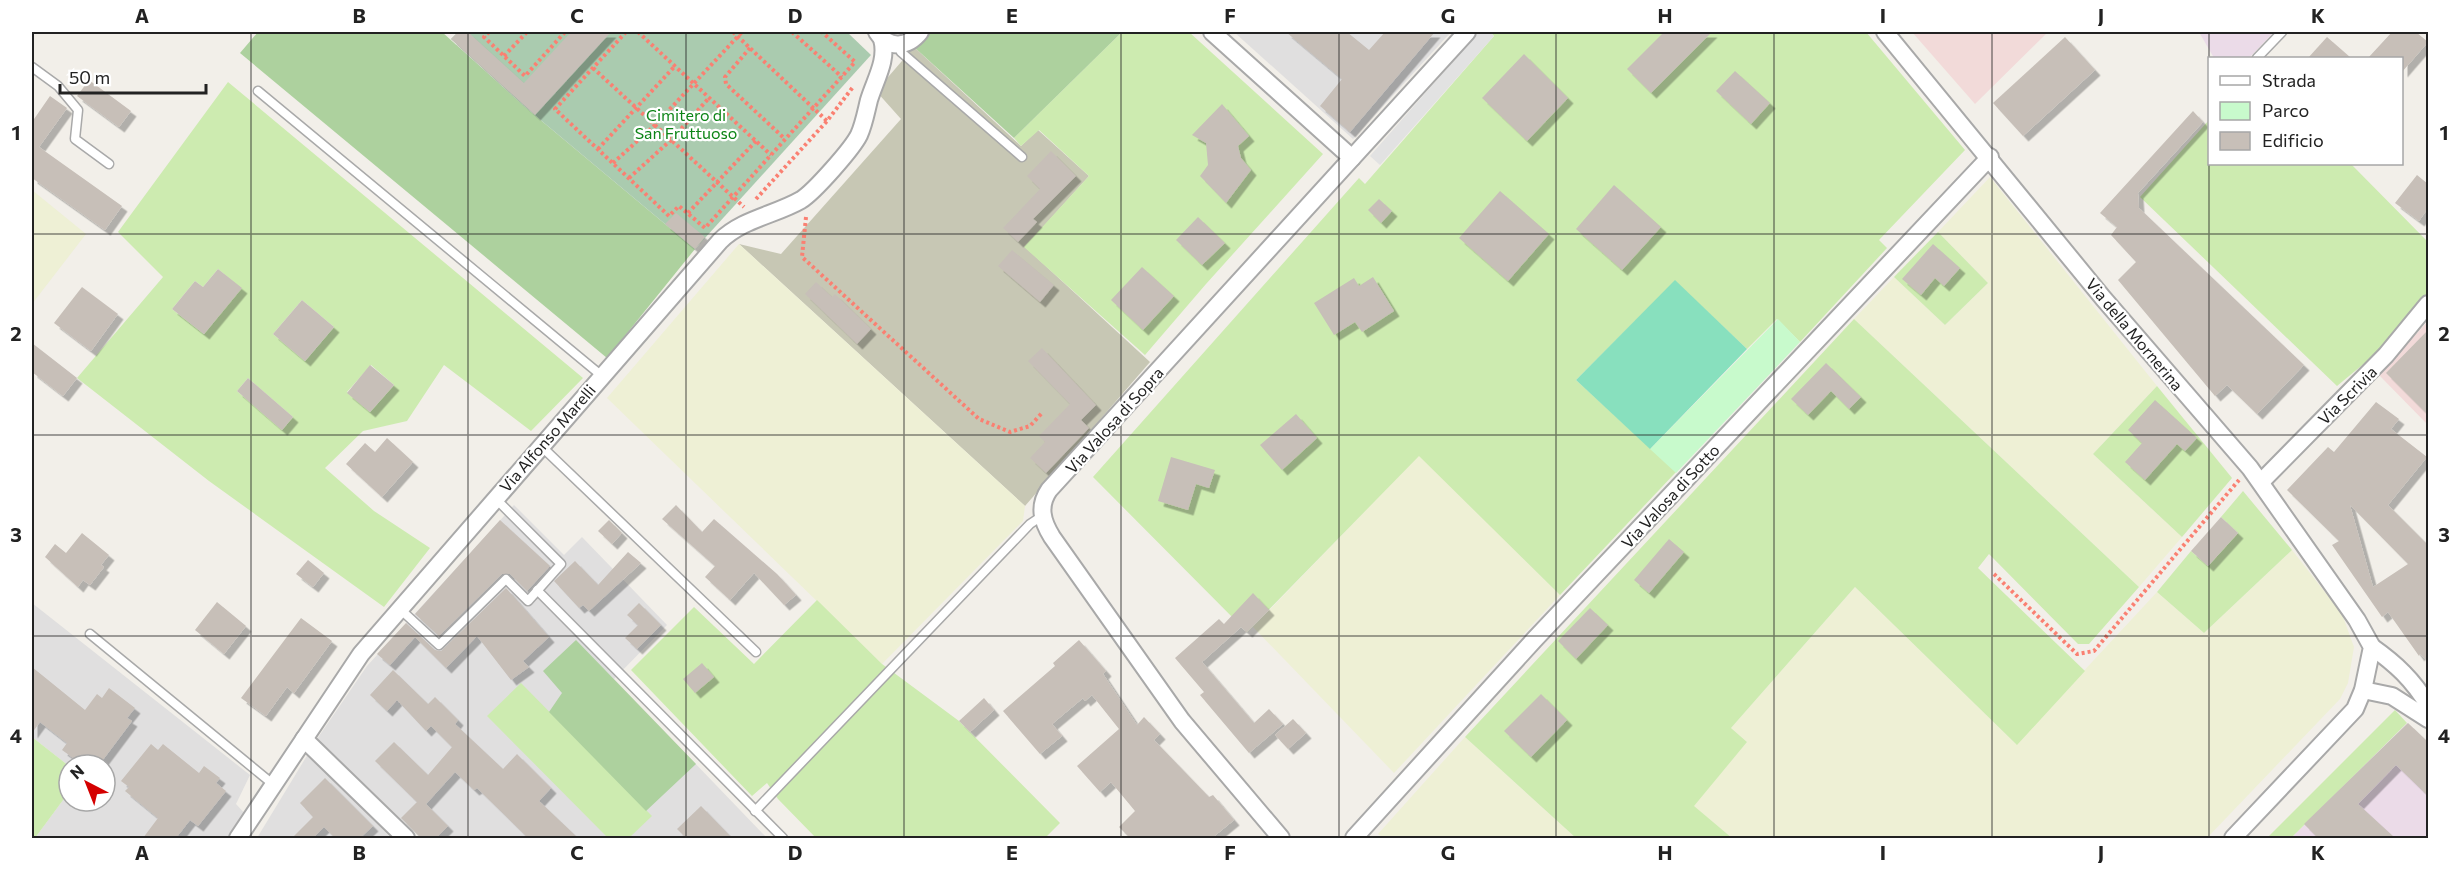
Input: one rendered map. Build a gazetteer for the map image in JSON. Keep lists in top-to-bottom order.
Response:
{
  "streets": {
    "street": [
      "Via della Mornerina",
      "Via Scrivia",
      "Via Valosa di Sopra",
      "Via Alfonso Marelli",
      "Via Valosa di Sotto"
    ]
  },
  "crossings": [
    ["Via della Mornerina", "Via Scrivia"],
    ["Via della Mornerina", "Via Valosa di Sotto"]
  ],
  "parks": ["Cimitero di San Fruttuoso"],
  "legend": ["Strada", "Parco", "Edificio"],
  "scale_bar": "50 m",
  "north": "top left",
  "grid": {
    "columns": [
      "A",
      "B",
      "C",
      "D",
      "E",
      "F",
      "G",
      "H",
      "I",
      "J",
      "K"
    ],
    "rows": [
      "1",
      "2",
      "3",
      "4"
    ]
  }
}
